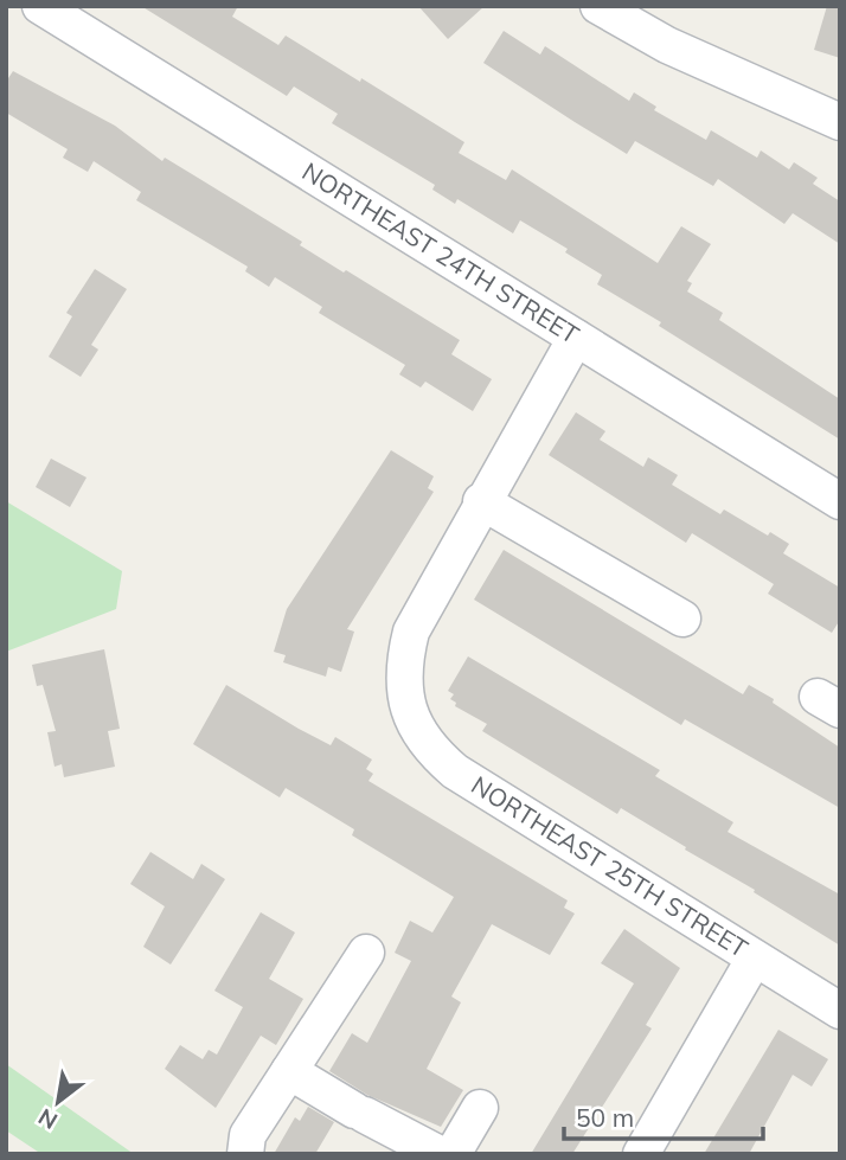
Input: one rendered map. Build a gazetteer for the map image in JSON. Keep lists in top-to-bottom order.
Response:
{
  "streets": {
    "street": ["NORTHEAST 24TH STREET", "NORTHEAST 25TH STREET"]
  },
  "scale_bar": "50 m",
  "north": "bottom left"
}
